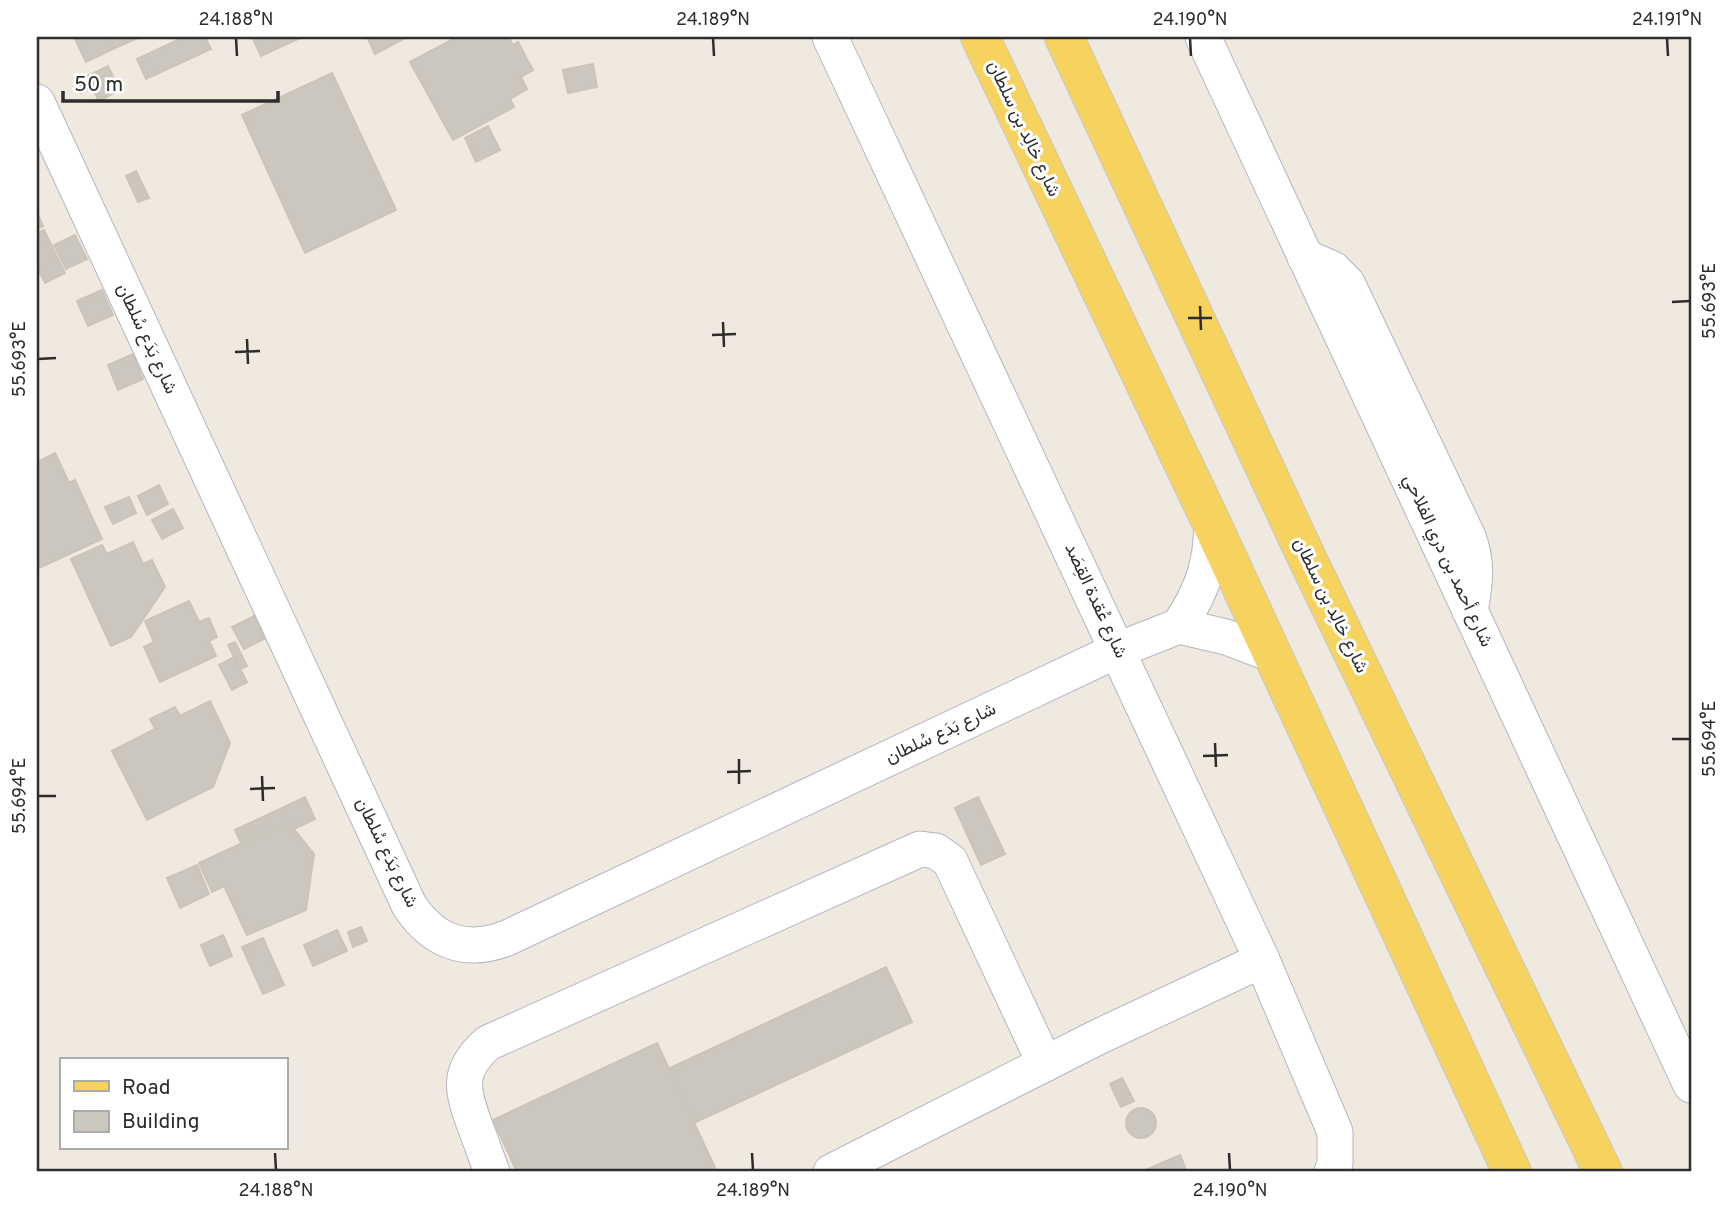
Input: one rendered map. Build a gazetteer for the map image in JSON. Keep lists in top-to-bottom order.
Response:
{
  "streets": {
    "main road": ["شارع خالِد بن سلطان"],
    "street": ["شارع بَدَع سُلطان", "شارع أحمد بن دري الفلاحي", "شارع عُقدة القِصَد"]
  },
  "crossings": [
    ["شارع بَدَع سُلطان", "شارع عُقدة القِصَد"]
  ],
  "legend": ["Road", "Building"],
  "scale_bar": "50 m",
  "coordinates": [
    "24.188°N",
    "24.189°N",
    "24.190°N",
    "24.191°N",
    "55.693°E",
    "55.694°E"
  ]
}
